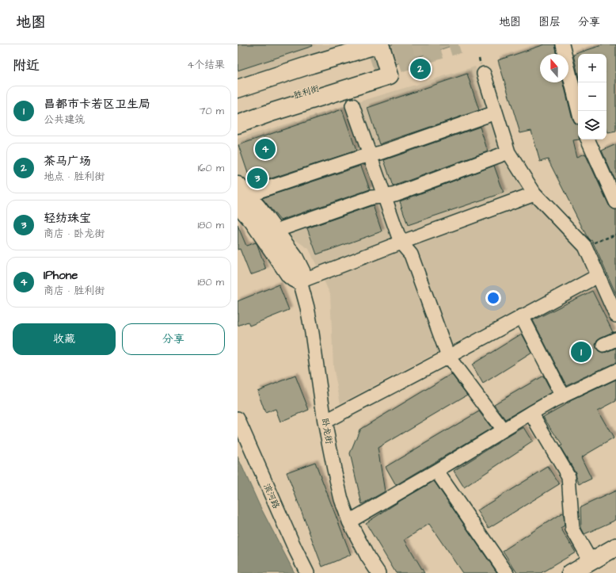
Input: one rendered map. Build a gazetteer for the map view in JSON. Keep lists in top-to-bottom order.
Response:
{
  "streets": {
    "main road": ["胜利街", "卧龙街"],
    "street": ["滨河路"]
  },
  "north": "top",
  "page": {
    "header": "地图",
    "nav": ["地图", "图层", "分享"],
    "heading": ["附近", "4个结果"],
    "map_buttons": ["+", "−"],
    "pins": [
      "2",
      "4",
      "3",
      "1"
    ],
    "list": [
      {
        "mark": "1",
        "name": "昌都市卡若区卫生局",
        "note": "公共建筑",
        "value": "70 m"
      },
      {
        "mark": "2",
        "name": "茶马广场",
        "note": "地点 · 胜利街",
        "value": "160 m"
      },
      {
        "mark": "3",
        "name": "轻纺珠宝",
        "note": "商店 · 卧龙街",
        "value": "180 m"
      },
      {
        "mark": "4",
        "name": "IPhone",
        "note": "商店 · 胜利街",
        "value": "180 m"
      }
    ],
    "buttons": ["收藏", "分享"]
  }
}
